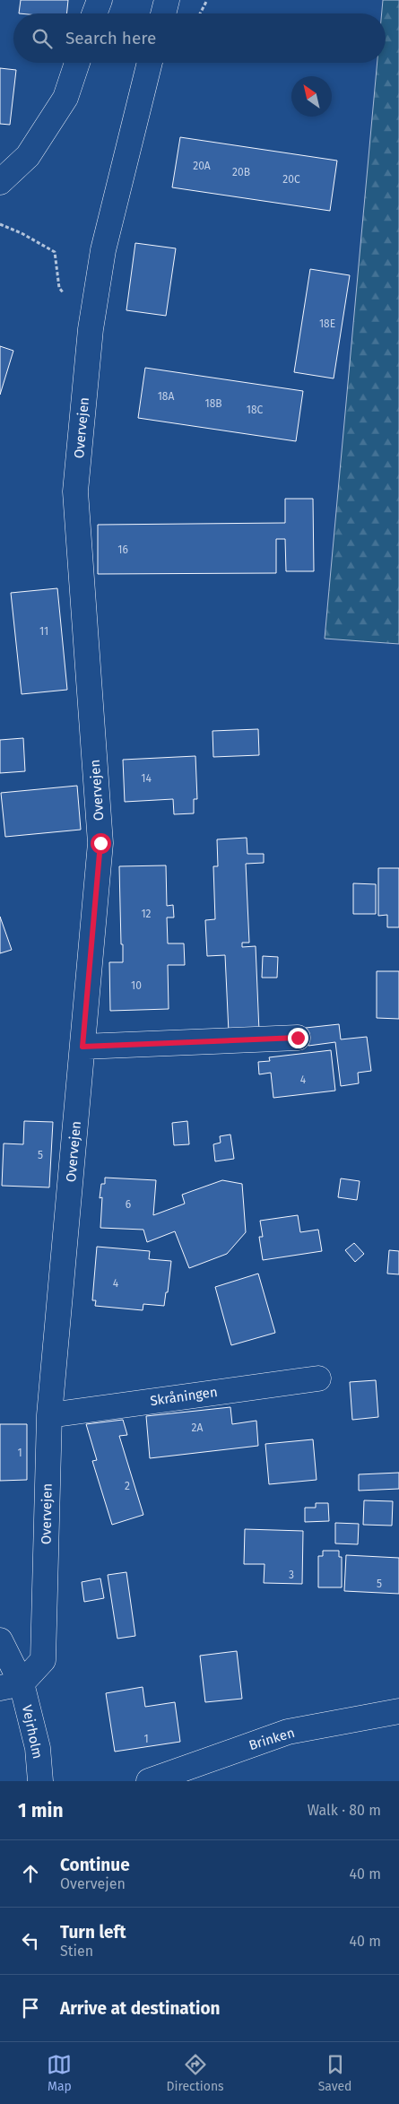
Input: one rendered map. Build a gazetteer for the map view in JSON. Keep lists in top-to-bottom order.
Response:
{
  "streets": {
    "street": [
      "Overvejen",
      "Skråningen",
      "Vejrholm",
      "Brinken"
    ]
  },
  "crossings": [
    ["Overvejen", "Skråningen"],
    ["Overvejen", "Vejrholm"]
  ],
  "house_numbers": [
    "20A",
    "20B",
    "20C",
    "18E",
    "18A",
    "18B",
    "18C",
    "16",
    "11",
    "14",
    "12",
    "10",
    "4",
    "5",
    "6",
    "4",
    "2A",
    "1",
    "2",
    "3",
    "5",
    "1"
  ],
  "north": "top left",
  "page": {
    "search": "Search here",
    "heading": ["1 min", "Walk · 80 m"],
    "list": [
      ["Continue", "Overvejen", "40 m"],
      ["Turn left", "Stien", "40 m"],
      "Arrive at destination"
    ],
    "nav": ["Map", "Directions", "Saved"]
  }
}
